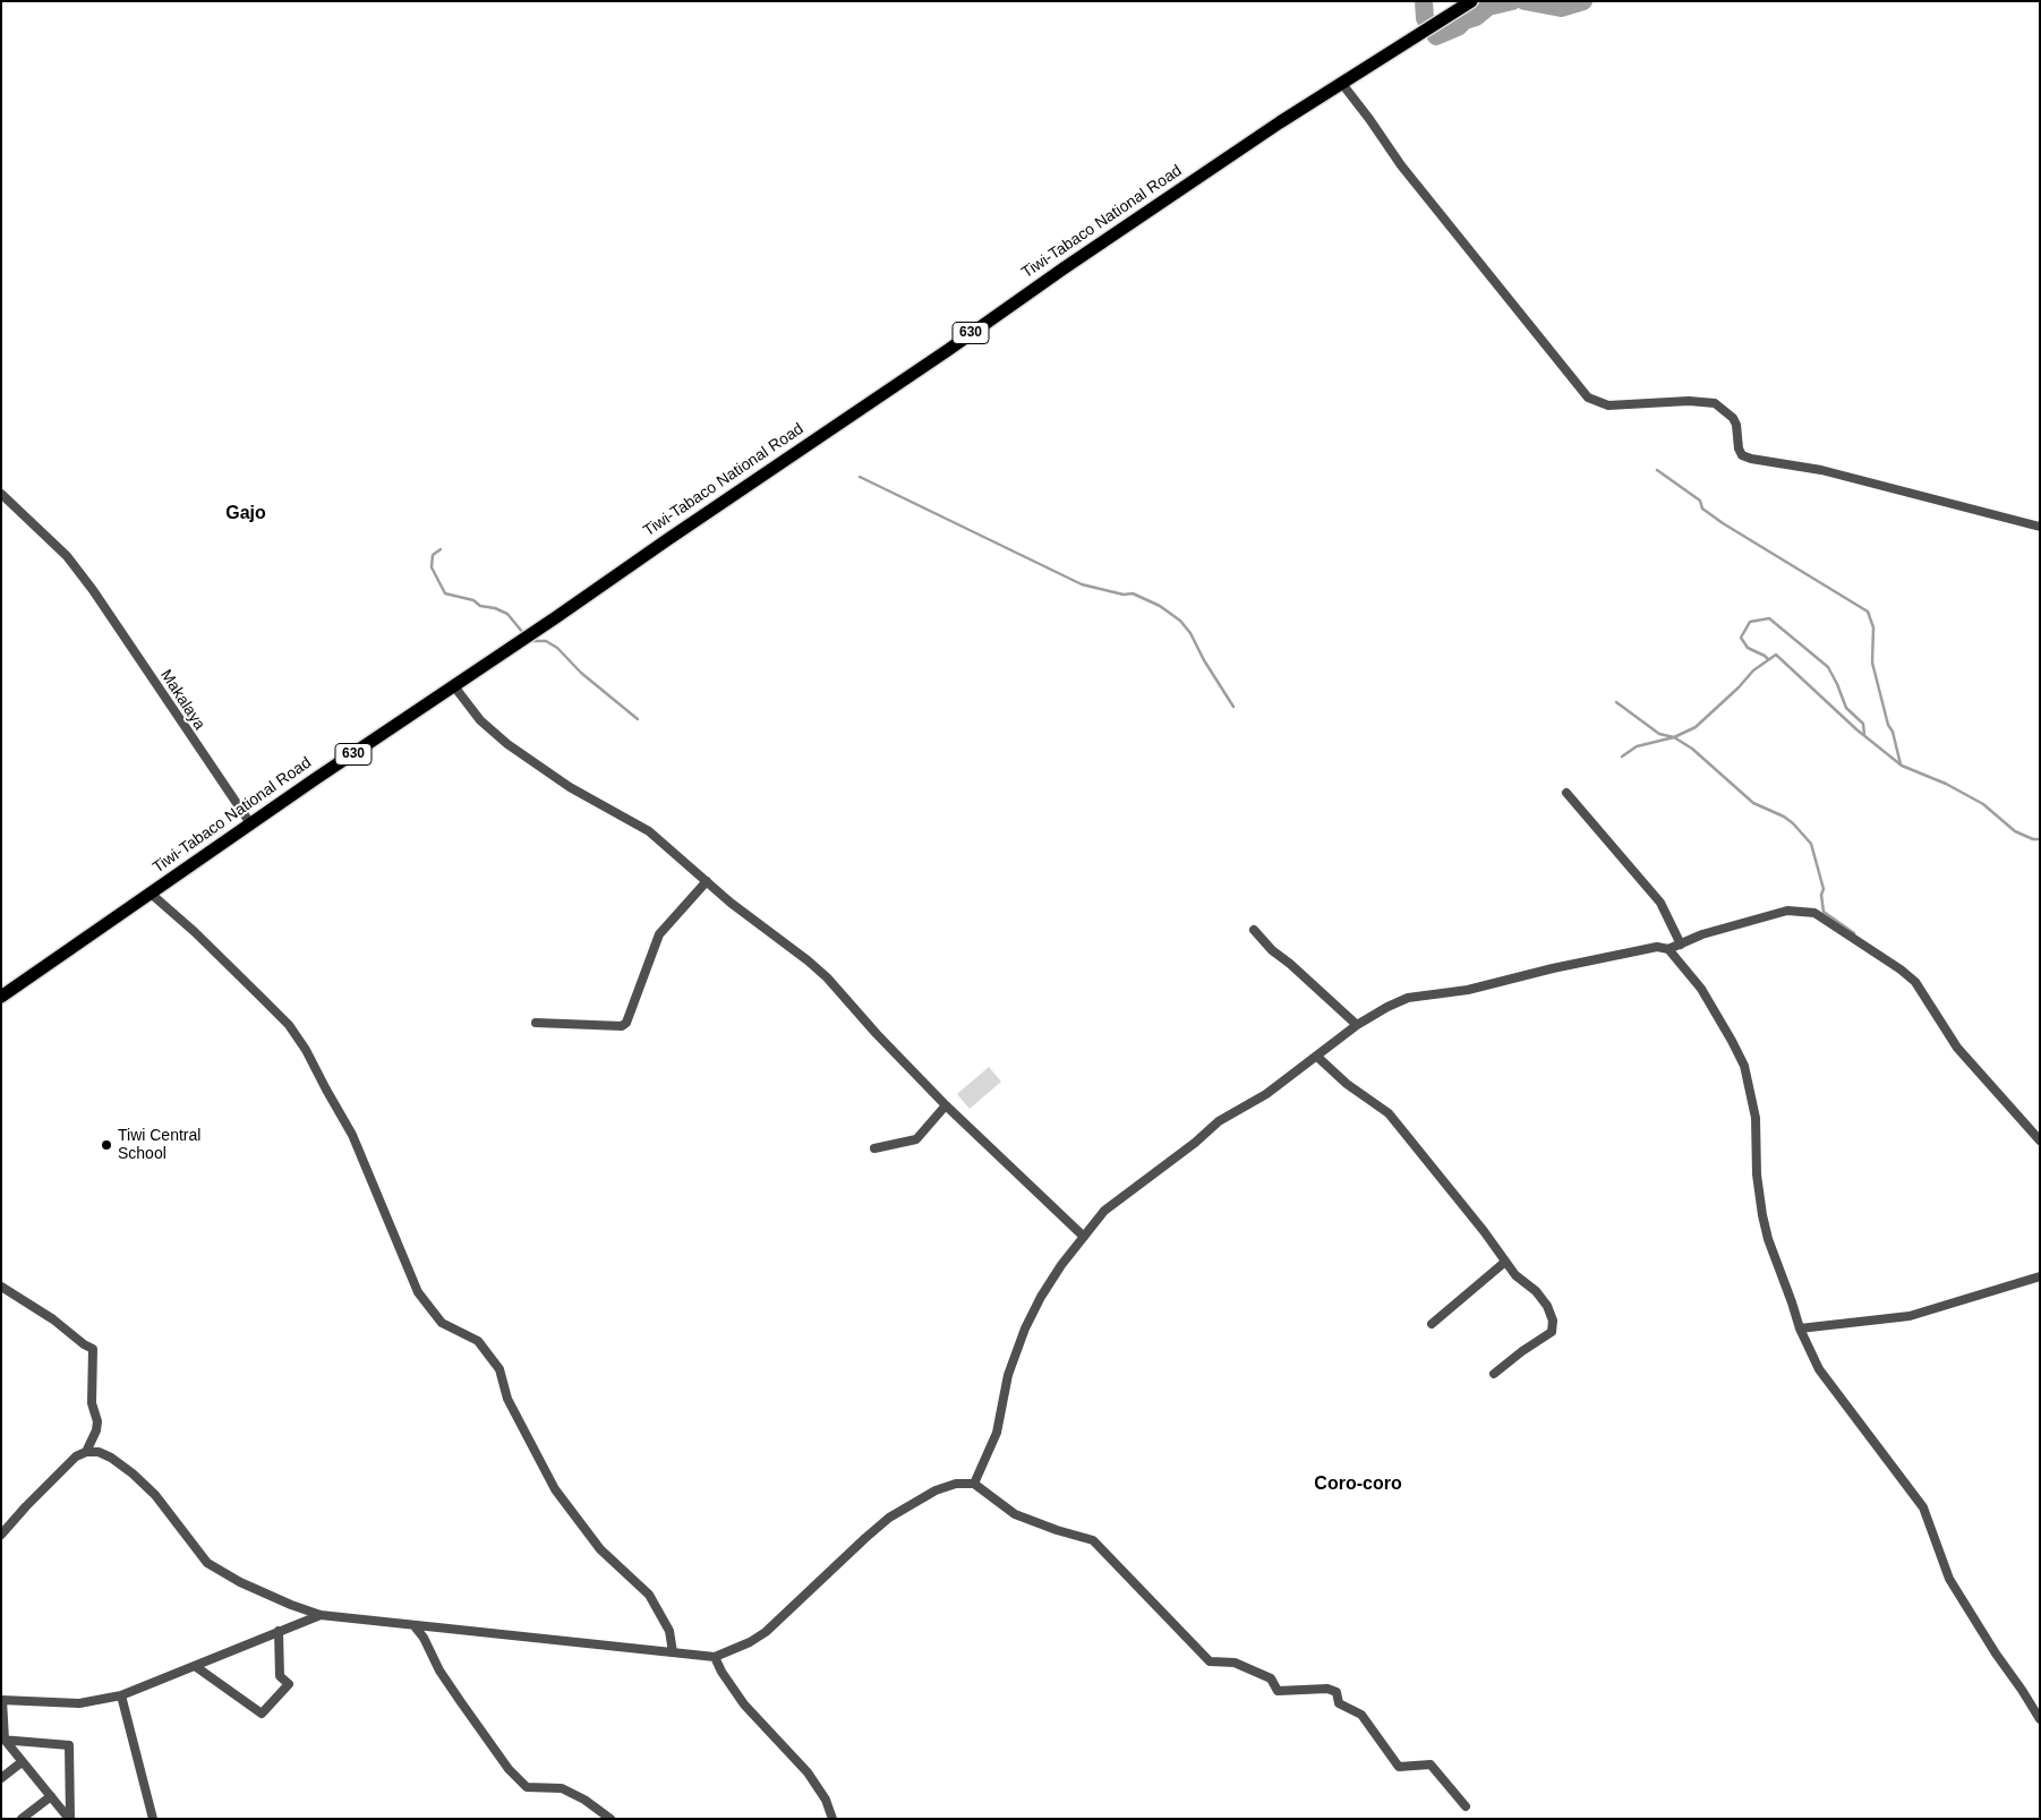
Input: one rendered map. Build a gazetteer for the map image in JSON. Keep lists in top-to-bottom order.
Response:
{
  "streets": {
    "main road": ["Tiwi-Tabaco National Road", "630"],
    "street": ["Makalaya"]
  },
  "crossings": [
    ["Tiwi-Tabaco National Road", "Makalaya"]
  ],
  "districts": ["Gajo", "Coro-coro"],
  "places": ["Tiwi Central School"]
}
